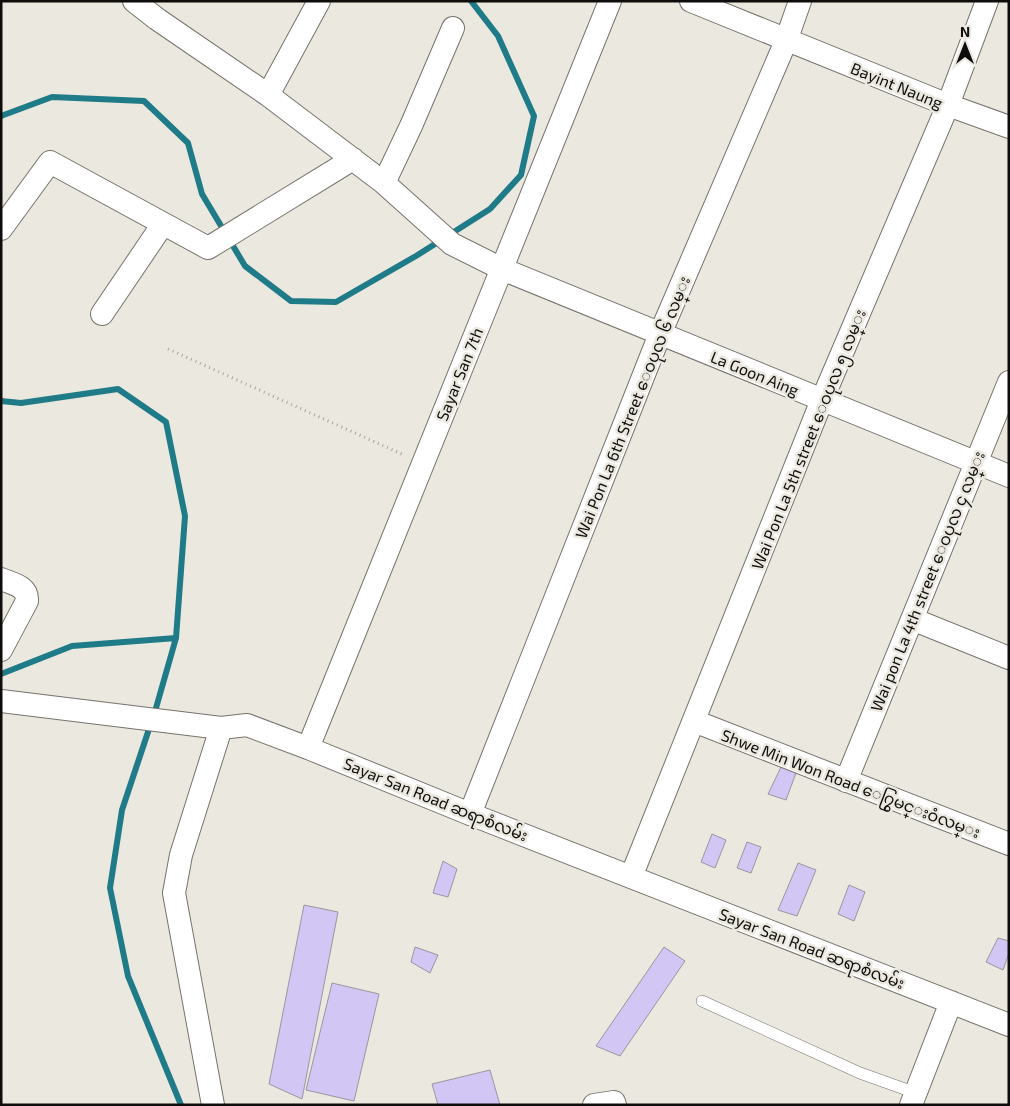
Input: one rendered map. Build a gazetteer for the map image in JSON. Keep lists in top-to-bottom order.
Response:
{
  "streets": {
    "street": [
      "Bayint Naung",
      "La Goon Aing",
      "Sayar San 7th",
      "Wai Pon La 6th Street ေဝပုလ ၆ လမ္း",
      "Wai Pon La 5th street ေဝပုလ ၅ လမ္း",
      "Wai pon La 4th street ေဝပုလ ၄ လမ္း",
      "Shwe Min Won Road ေ၇ြွမင္းဝံလမ္း",
      "Sayar San Road ဆရာစံလမ်း"
    ]
  },
  "crossings": [
    ["Bayint Naung", "Wai Pon La 6th Street ေဝပုလ ၆ လမ္း"],
    ["Bayint Naung", "Wai Pon La 5th street ေဝပုလ ၅ လမ္း"],
    ["La Goon Aing", "Sayar San 7th"],
    ["La Goon Aing", "Wai Pon La 6th Street ေဝပုလ ၆ လမ္း"],
    ["La Goon Aing", "Wai Pon La 5th street ေဝပုလ ၅ လမ္း"],
    ["La Goon Aing", "Wai pon La 4th street ေဝပုလ ၄ လမ္း"],
    ["Sayar San 7th", "Sayar San Road ဆရာစံလမ်း"],
    ["Wai Pon La 6th Street ေဝပုလ ၆ လမ္း", "Sayar San Road ဆရာစံလမ်း"],
    ["Wai Pon La 5th street ေဝပုလ ၅ လမ္း", "Shwe Min Won Road ေ၇ြွမင္းဝံလမ္း"],
    ["Wai Pon La 5th street ေဝပုလ ၅ လမ္း", "Sayar San Road ဆရာစံလမ်း"],
    ["Wai pon La 4th street ေဝပုလ ၄ လမ္း", "Shwe Min Won Road ေ၇ြွမင္းဝံလမ္း"]
  ],
  "north": "top"
}
